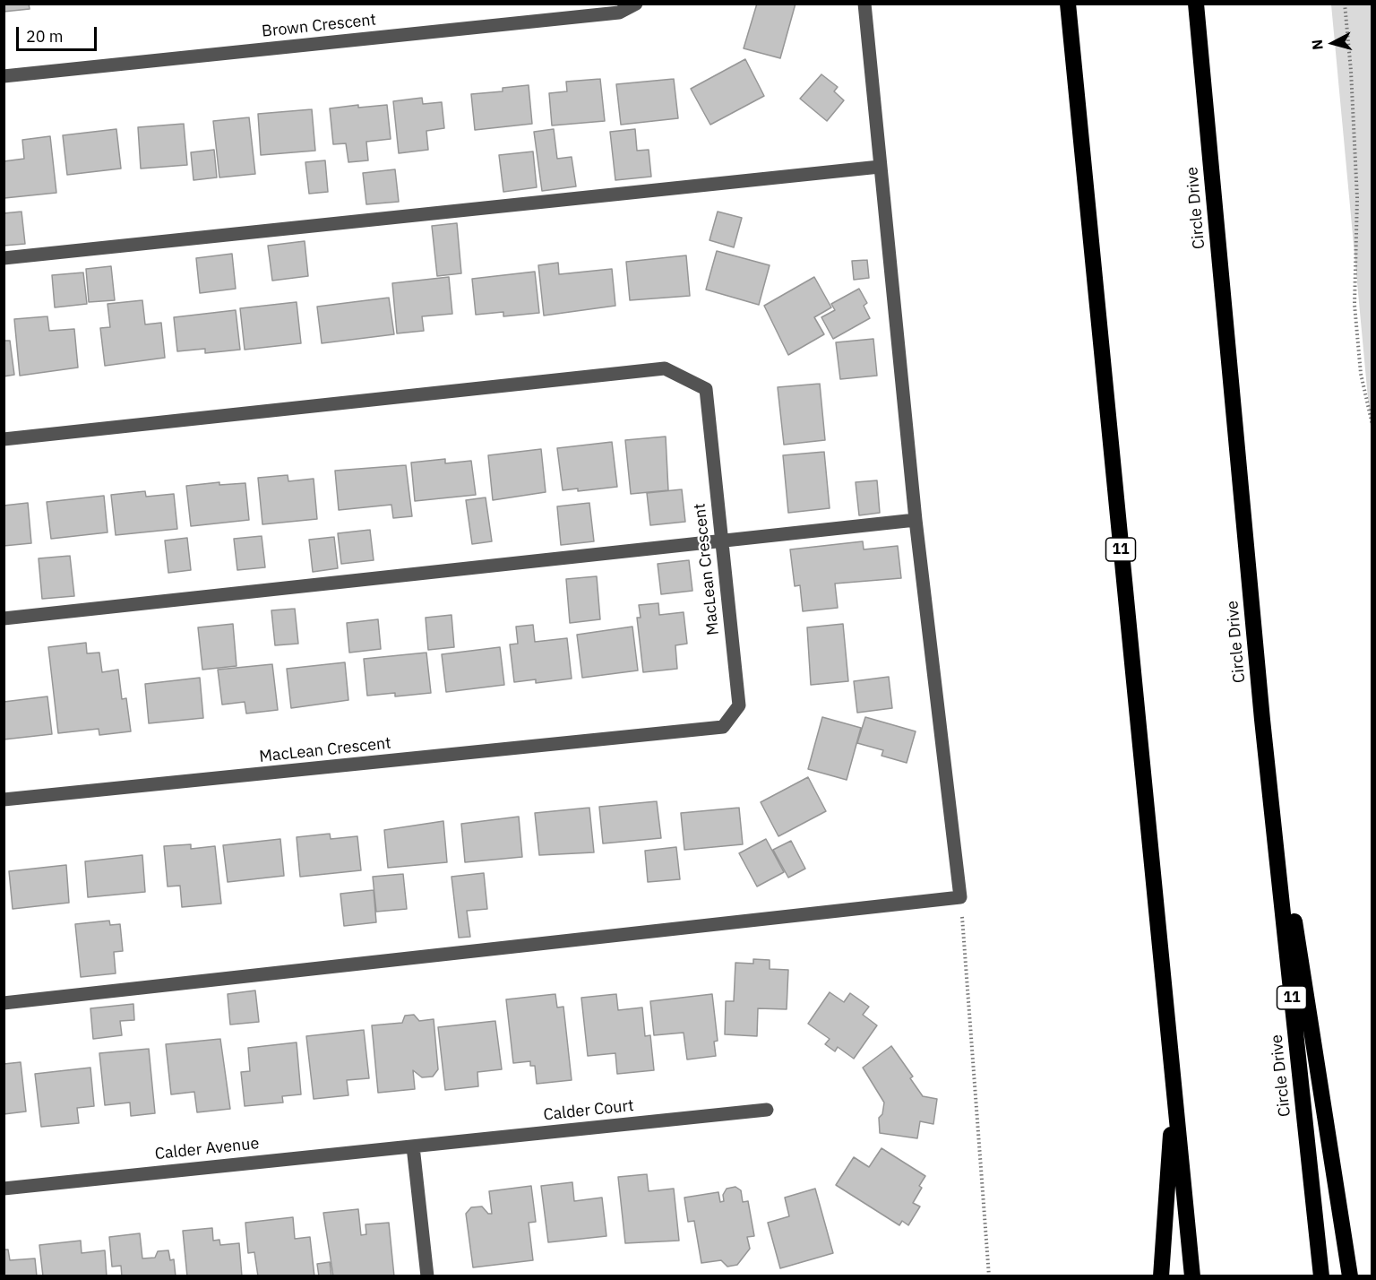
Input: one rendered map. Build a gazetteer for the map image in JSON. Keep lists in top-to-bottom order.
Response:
{
  "streets": {
    "highway": ["Circle Drive", "11"],
    "street": [
      "Brown Crescent",
      "MacLean Crescent",
      "Calder Court",
      "Calder Avenue"
    ]
  },
  "crossings": [
    ["Calder Court", "Calder Avenue"]
  ],
  "scale_bar": "20 m",
  "north": "left"
}
